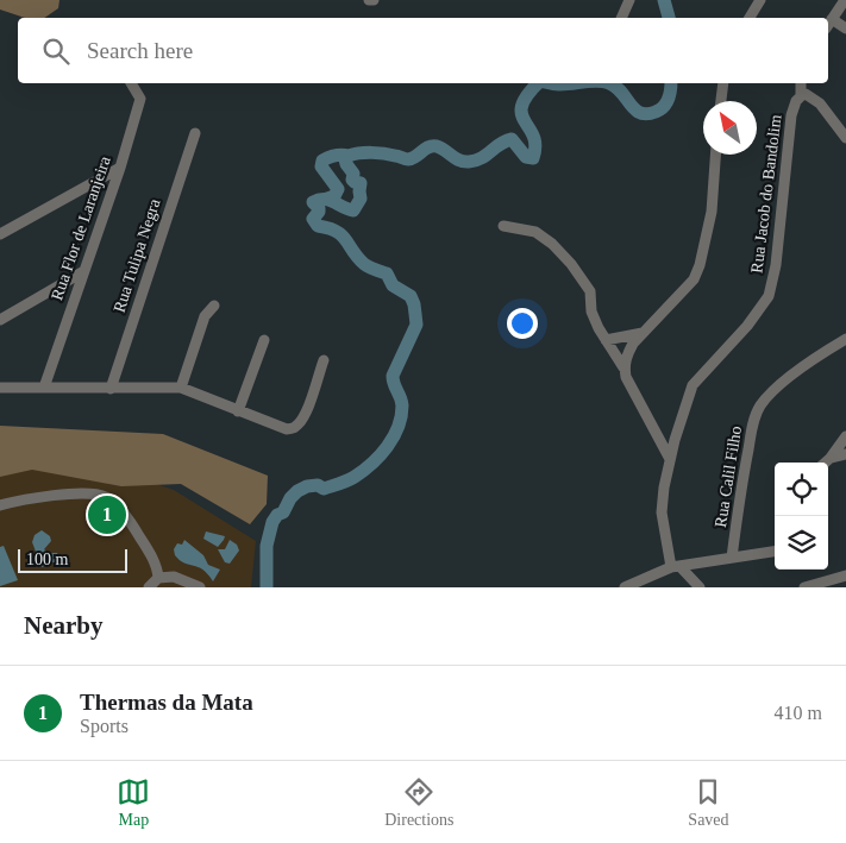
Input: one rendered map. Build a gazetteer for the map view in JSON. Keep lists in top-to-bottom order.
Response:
{
  "streets": {
    "street": [
      "Rua Jacob do Bandolim",
      "Rua Flor de Laranjeira",
      "Rua Tulipa Negra",
      "Rua Calil Filho"
    ]
  },
  "scale_bar": "100 m",
  "north": "top left",
  "page": {
    "search": "Search here",
    "pins": "1",
    "scale": "100 m",
    "heading": "Nearby",
    "list": [
      {
        "mark": "1",
        "name": "Thermas da Mata",
        "note": "Sports",
        "value": "410 m"
      }
    ],
    "nav": ["Map", "Directions", "Saved"]
  }
}
